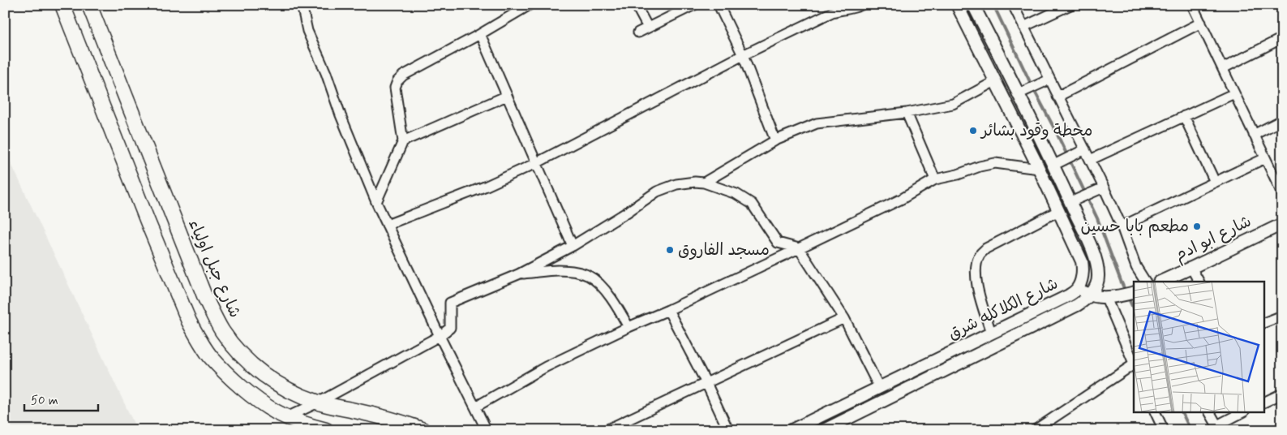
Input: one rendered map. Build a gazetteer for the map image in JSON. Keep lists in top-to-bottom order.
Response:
{
  "streets": {
    "highway": ["شارع جبل اولياء"],
    "street": ["شارع ابو ادم", "شارع الكلاكله شرق"]
  },
  "places": ["محطة وقود بشائر", "مطعم بابا حسين", "مسجد الفاروق"],
  "scale_bar": "50 m"
}
